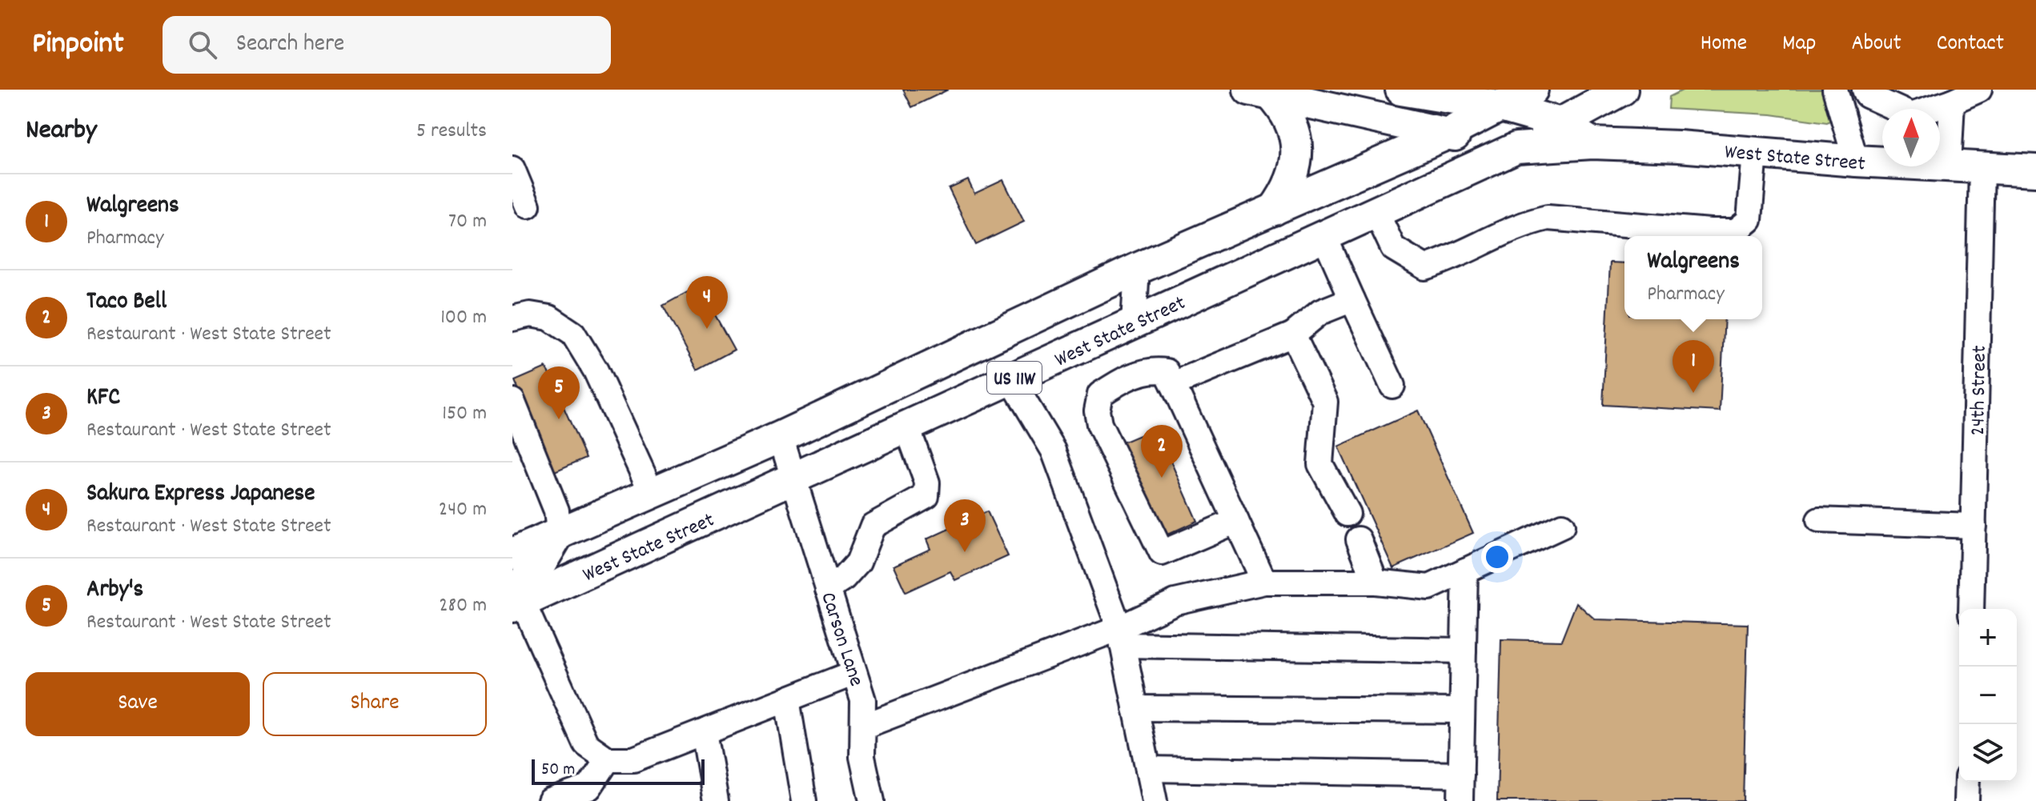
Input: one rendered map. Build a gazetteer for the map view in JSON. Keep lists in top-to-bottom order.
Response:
{
  "streets": {
    "main road": ["West State Street", "US 11W"],
    "street": ["24th Street", "Carson Lane"]
  },
  "crossings": [
    ["West State Street", "US 11W"],
    ["West State Street", "24th Street"],
    ["West State Street", "Carson Lane"],
    ["US 11W", "Carson Lane"]
  ],
  "scale_bar": "50 m",
  "north": "top",
  "page": {
    "header": "Pinpoint",
    "search": "Search here",
    "nav": [
      "Home",
      "Map",
      "About",
      "Contact"
    ],
    "heading": ["Nearby", "5 results"],
    "list": [
      {
        "mark": "1",
        "name": "Walgreens",
        "note": "Pharmacy",
        "value": "70 m"
      },
      {
        "mark": "2",
        "name": "Taco Bell",
        "note": "Restaurant · West State Street",
        "value": "100 m"
      },
      {
        "mark": "3",
        "name": "KFC",
        "note": "Restaurant · West State Street",
        "value": "150 m"
      },
      {
        "mark": "4",
        "name": "Sakura Express Japanese",
        "note": "Restaurant · West State Street",
        "value": "240 m"
      },
      {
        "mark": "5",
        "name": "Arby's",
        "note": "Restaurant · West State Street",
        "value": "280 m"
      }
    ],
    "popup": ["Walgreens", "Pharmacy"],
    "pins": [
      "4",
      "1",
      "5",
      "2",
      "3"
    ],
    "map_buttons": ["+", "−"],
    "buttons": ["Save", "Share"],
    "scale": "50 m"
  }
}
